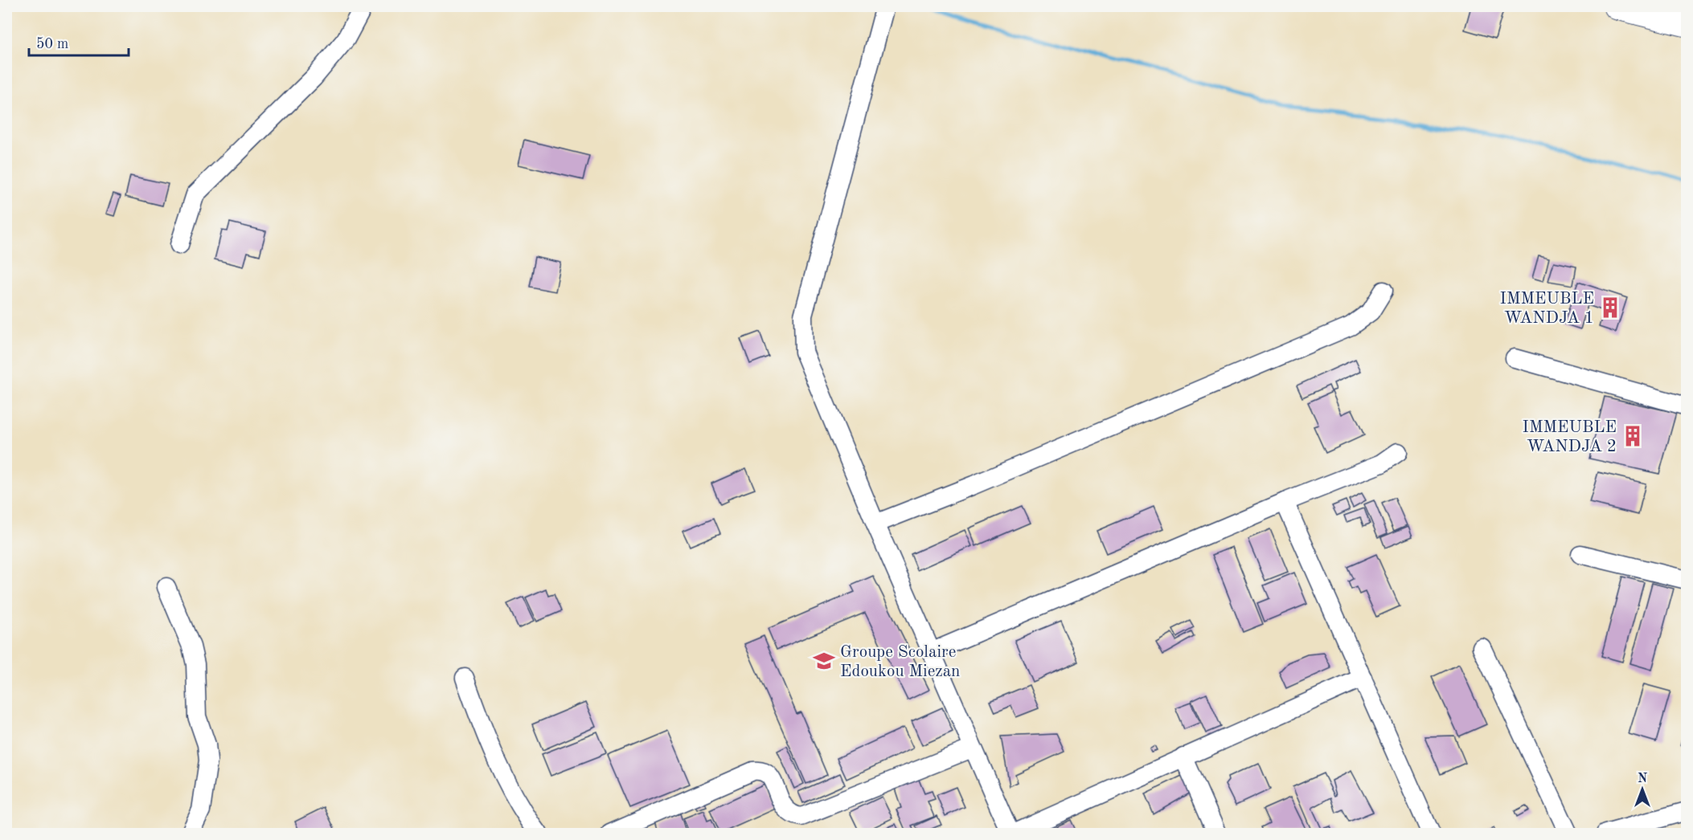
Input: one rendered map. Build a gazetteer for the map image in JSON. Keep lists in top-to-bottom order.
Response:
{
  "places": {
    "building": ["IMMEUBLE WANDJA 1", "IMMEUBLE WANDJA 2"],
    "school or university": ["Groupe Scolaire Edoukou Miezan"]
  },
  "scale_bar": "50 m",
  "north": "top"
}
